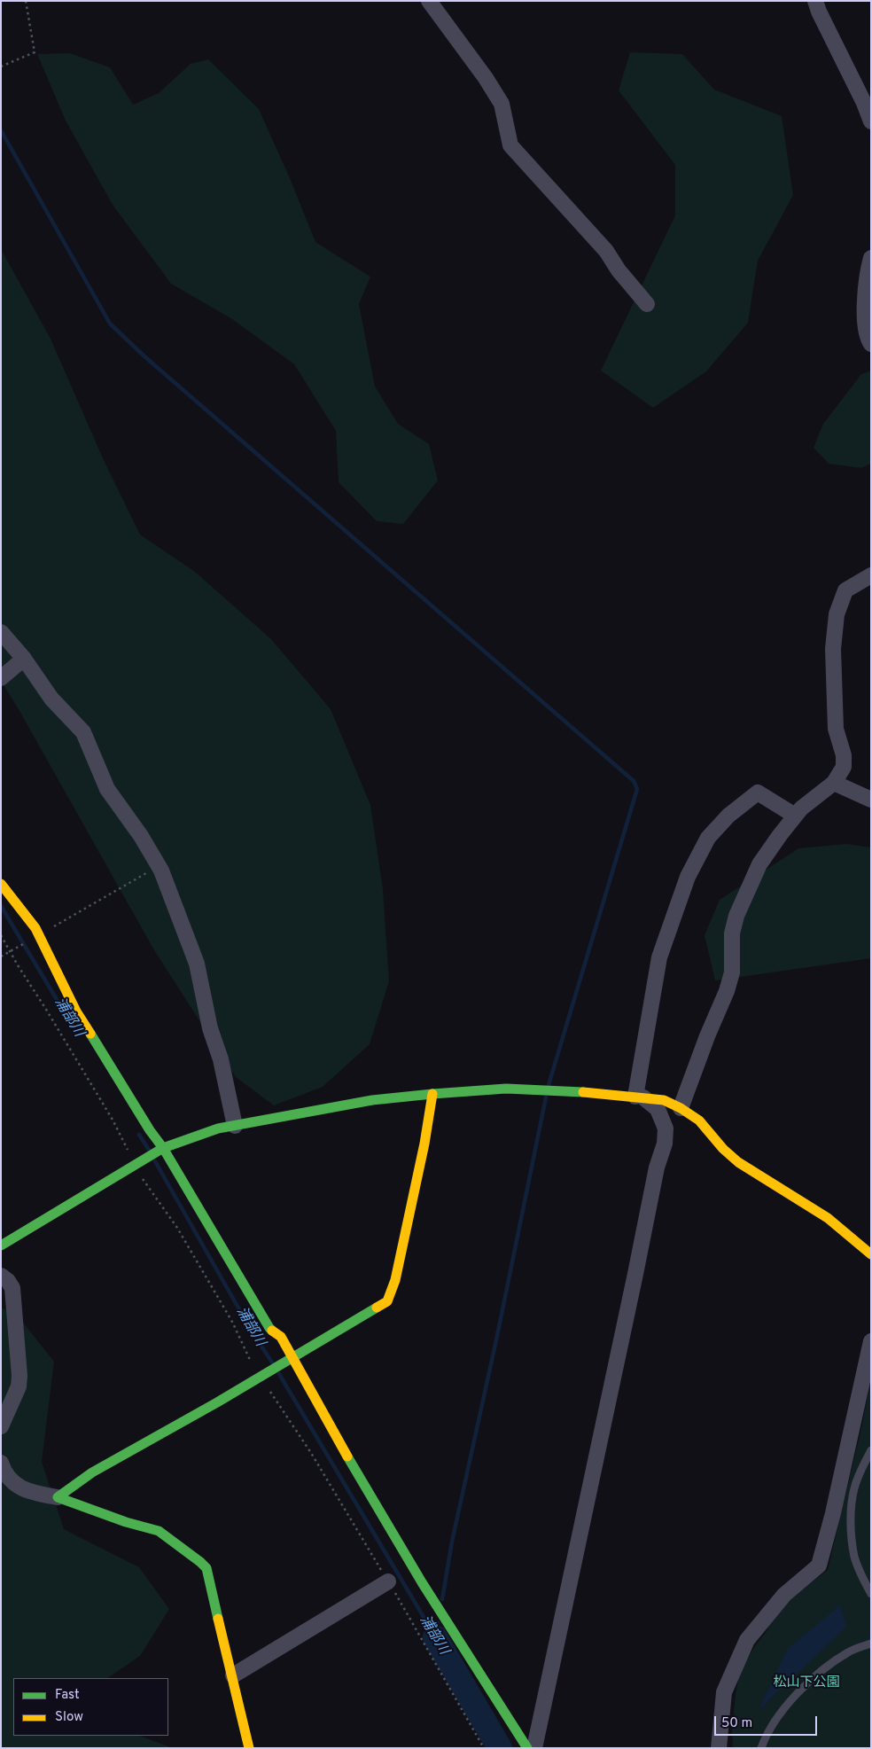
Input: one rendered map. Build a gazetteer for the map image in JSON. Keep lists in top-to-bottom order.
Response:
{
  "water": ["浦部川"],
  "parks": ["松山下公園"],
  "legend": ["Fast", "Slow"],
  "scale_bar": "50 m"
}
